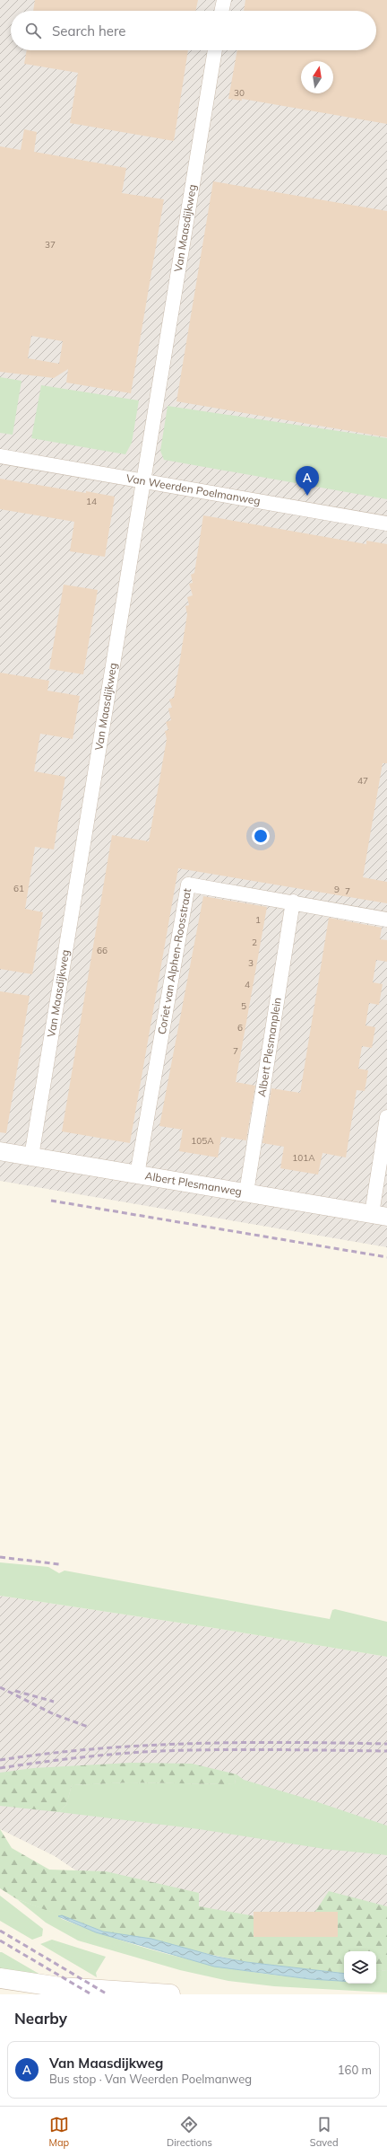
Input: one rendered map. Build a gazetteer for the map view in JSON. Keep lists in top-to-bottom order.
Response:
{
  "streets": {
    "street": [
      "Van Maasdijkweg",
      "Van Weerden Poelmanweg",
      "Coriet van Alphen-Roosstraat",
      "Albert Plesmanplein",
      "Albert Plesmanweg"
    ]
  },
  "crossings": [
    ["Van Maasdijkweg", "Van Weerden Poelmanweg"],
    ["Van Maasdijkweg", "Albert Plesmanweg"],
    ["Coriet van Alphen-Roosstraat", "Albert Plesmanplein"],
    ["Coriet van Alphen-Roosstraat", "Albert Plesmanweg"],
    ["Albert Plesmanplein", "Albert Plesmanweg"]
  ],
  "house_numbers": [
    "30",
    "37",
    "14",
    "47",
    "61",
    "9",
    "7",
    "1",
    "2",
    "66",
    "3",
    "4",
    "5",
    "6",
    "7",
    "105A",
    "101A"
  ],
  "north": "top",
  "page": {
    "search": "Search here",
    "pins": "A",
    "heading": "Nearby",
    "list": [
      {
        "mark": "A",
        "name": "Van Maasdijkweg",
        "note": "Bus stop · Van Weerden Poelmanweg",
        "value": "160 m"
      }
    ],
    "nav": ["Map", "Directions", "Saved"]
  }
}
